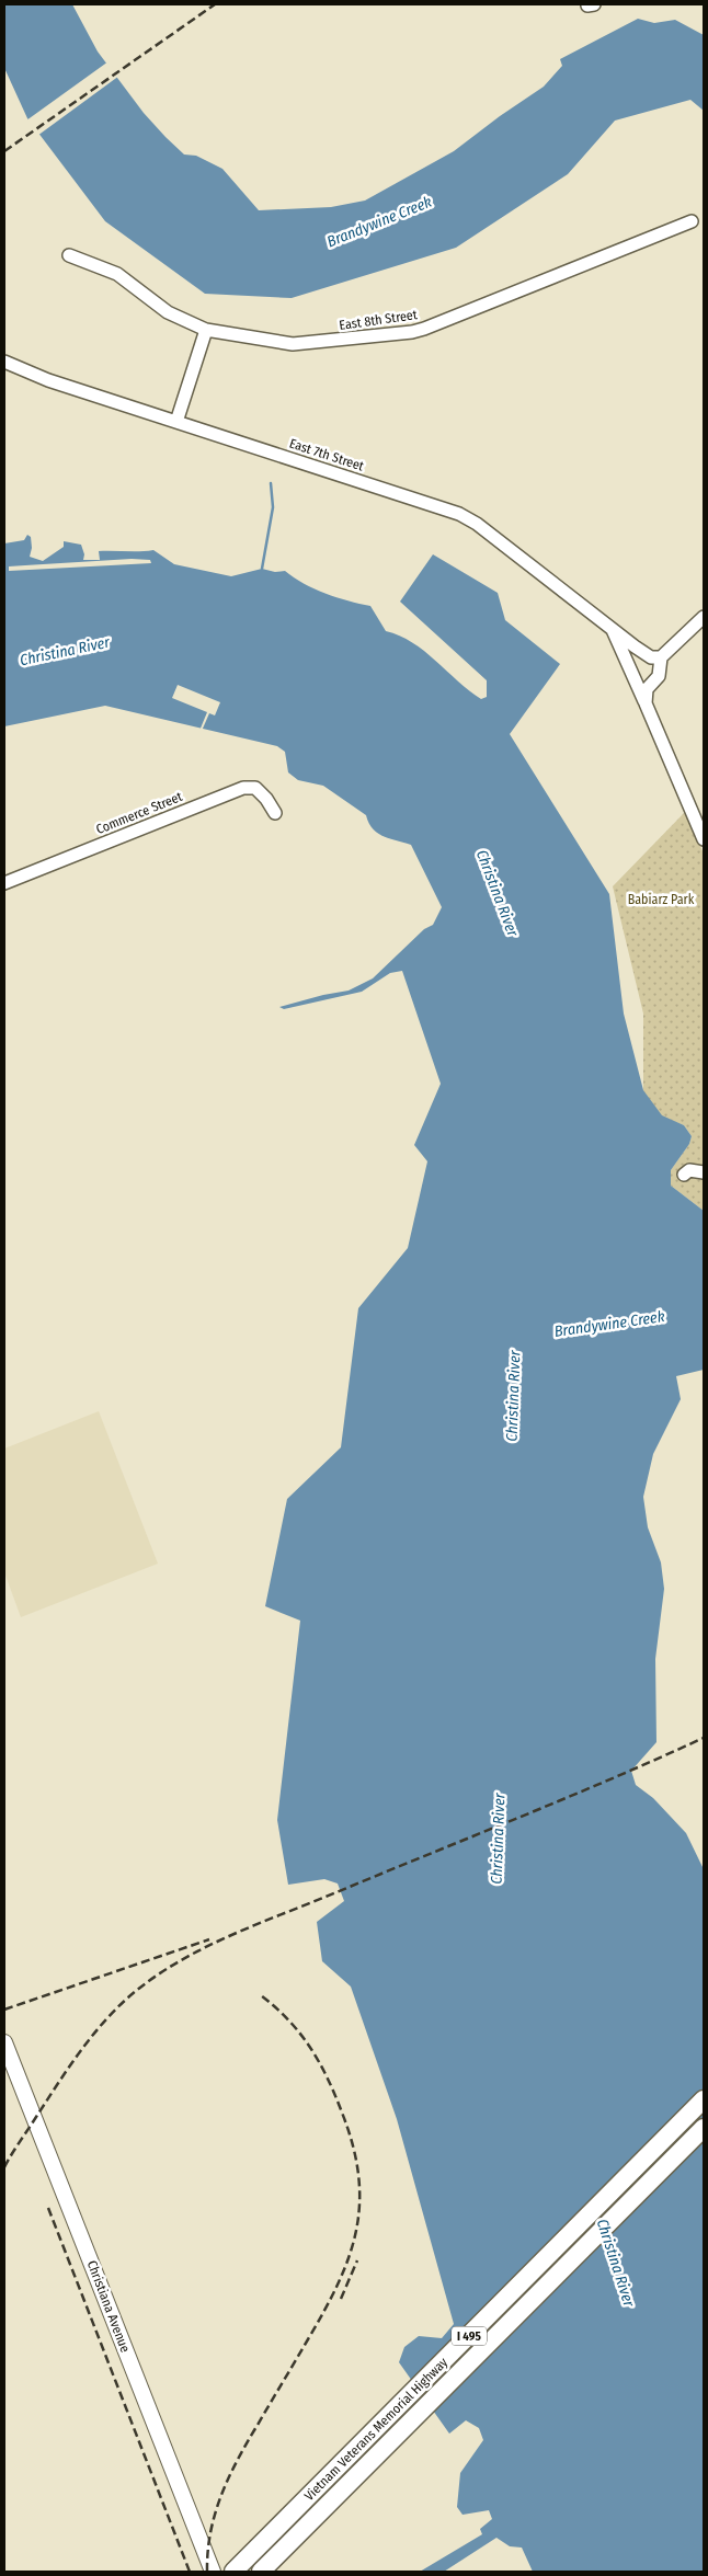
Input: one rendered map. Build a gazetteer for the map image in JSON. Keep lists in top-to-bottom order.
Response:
{
  "streets": {
    "highway": ["I 495", "Vietnam Veterans Memorial Highway"],
    "main road": ["Christiana Avenue"],
    "street": ["East 8th Street", "East 7th Street", "Commerce Street"]
  },
  "water": ["Brandywine Creek", "Christina River"],
  "parks": ["Babiarz Park"]
}
